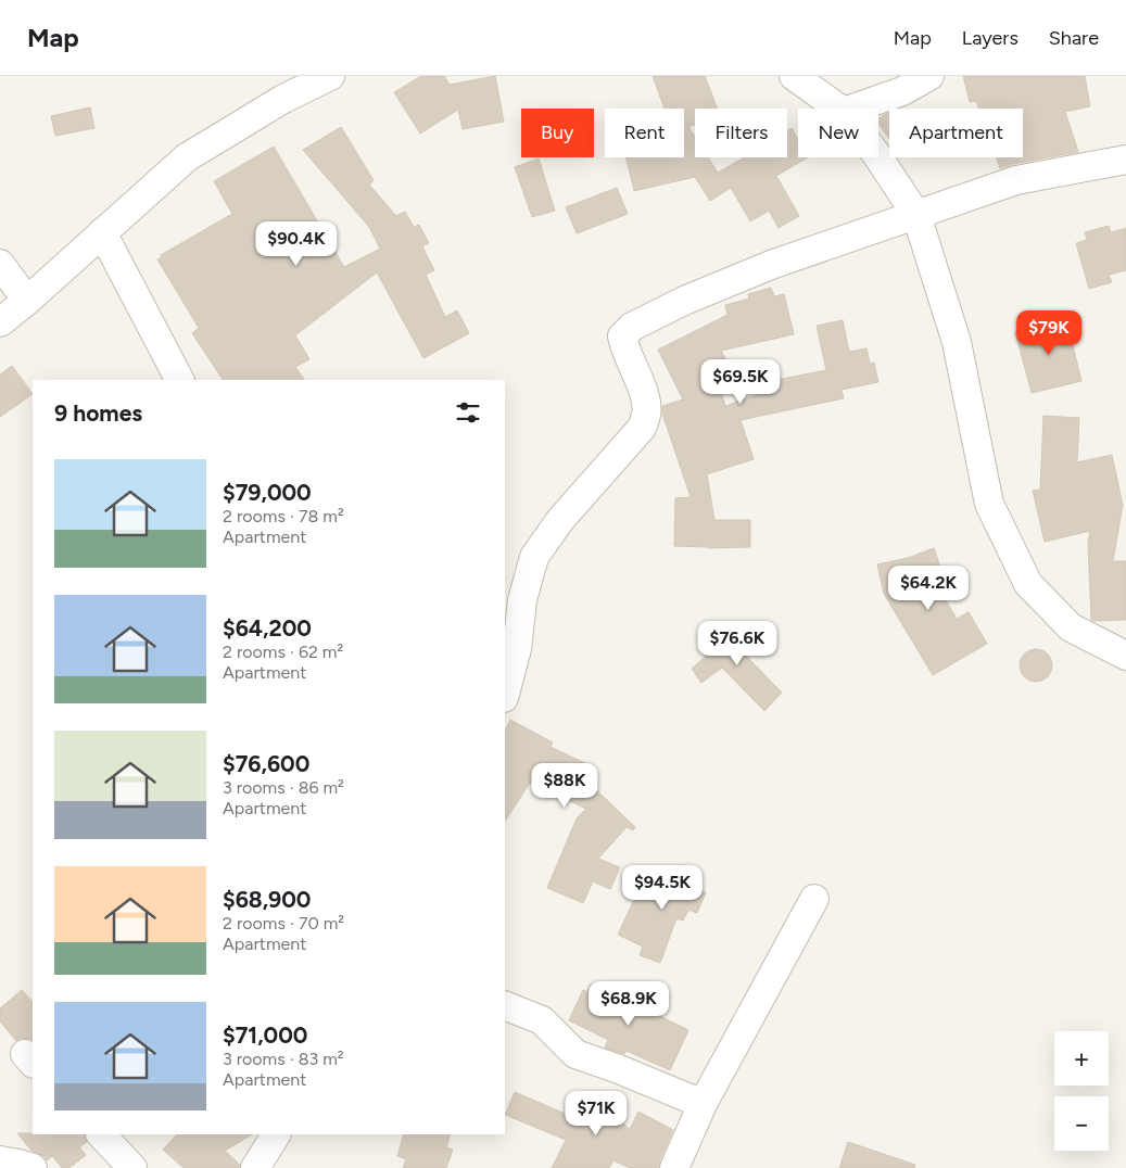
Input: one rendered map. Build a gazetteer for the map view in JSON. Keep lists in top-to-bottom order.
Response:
{
  "page": {
    "header": "Map",
    "nav": ["Map", "Layers", "Share"],
    "chip": [
      "Buy",
      "Rent",
      "Filters",
      "New",
      "Apartment"
    ],
    "price": [
      "$90.4K",
      "$79K",
      "$69.5K",
      "$64.2K",
      "$76.6K",
      "$88K",
      "$94.5K",
      "$68.9K",
      "$71K"
    ],
    "heading": "9 homes",
    "list": [
      {
        "name": "$79,000",
        "note": "2 rooms · 78 m² · Apartment"
      },
      {
        "name": "$64,200",
        "note": "2 rooms · 62 m² · Apartment"
      },
      {
        "name": "$76,600",
        "note": "3 rooms · 86 m² · Apartment"
      },
      {
        "name": "$68,900",
        "note": "2 rooms · 70 m² · Apartment"
      },
      {
        "name": "$71,000",
        "note": "3 rooms · 83 m² · Apartment"
      }
    ],
    "map_buttons": ["+", "−"]
  }
}
